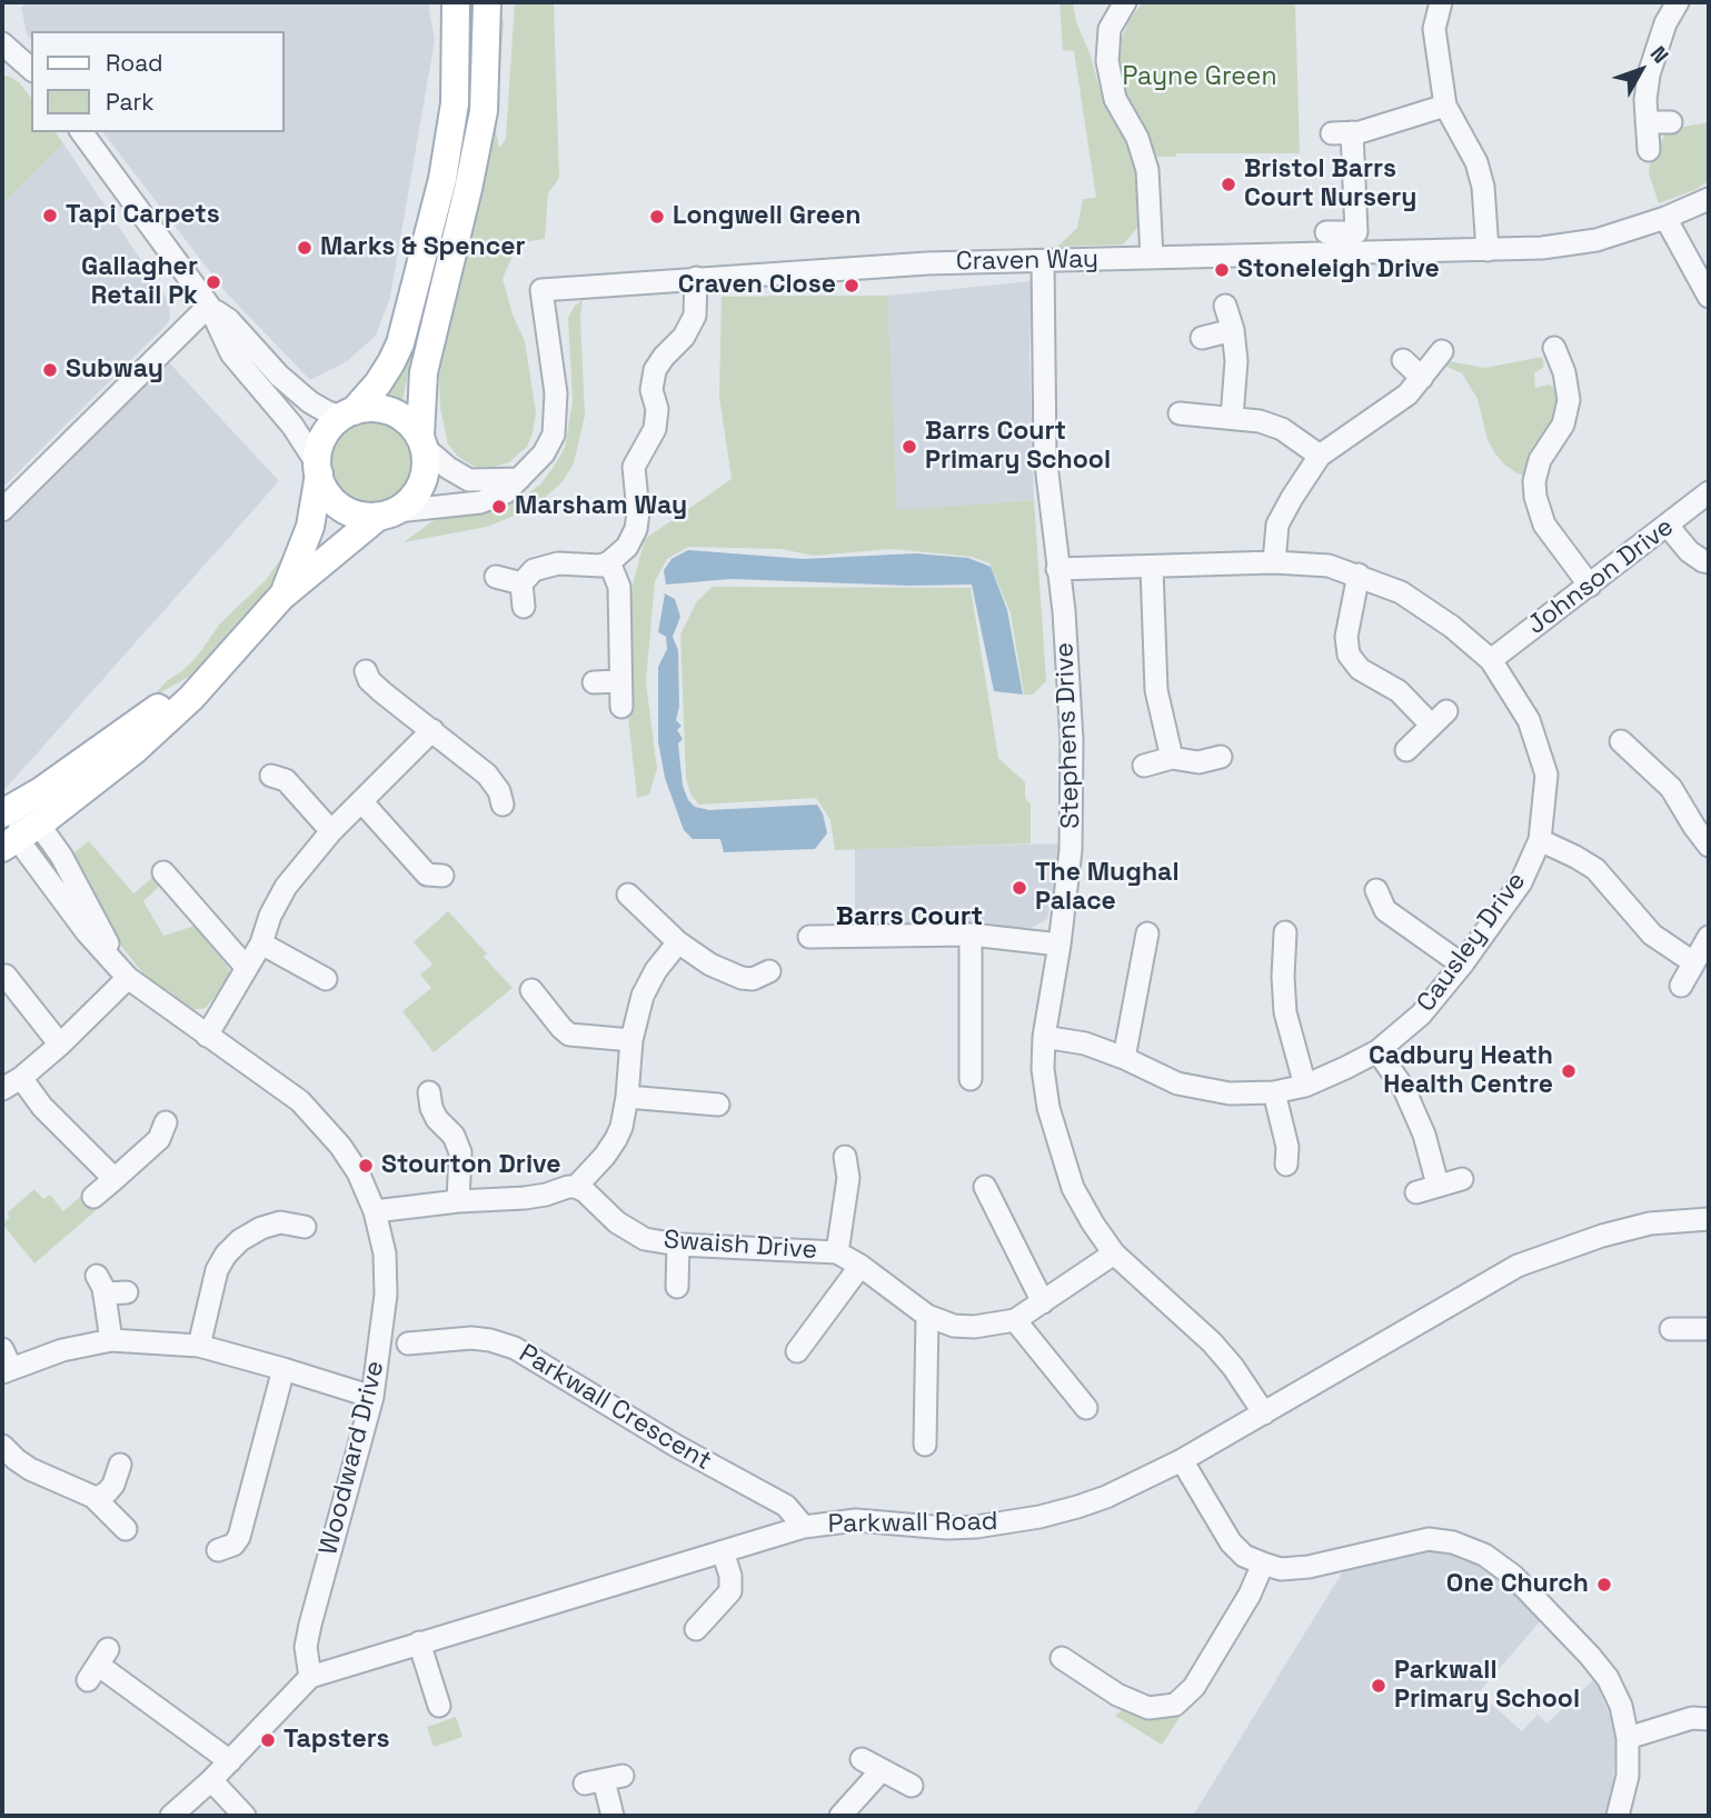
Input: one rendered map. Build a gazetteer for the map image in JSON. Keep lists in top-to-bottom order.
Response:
{
  "streets": {
    "street": [
      "Craven Way",
      "Johnson Drive",
      "Stephens Drive",
      "Causley Drive",
      "Swaish Drive",
      "Parkwall Crescent",
      "Woodward Drive",
      "Parkwall Road"
    ]
  },
  "crossings": [
    ["Craven Way", "Stephens Drive"],
    ["Johnson Drive", "Causley Drive"],
    ["Stephens Drive", "Causley Drive"],
    ["Stephens Drive", "Swaish Drive"],
    ["Stephens Drive", "Parkwall Road"],
    ["Parkwall Crescent", "Parkwall Road"],
    ["Woodward Drive", "Parkwall Road"]
  ],
  "districts": ["Barrs Court"],
  "parks": ["Payne Green"],
  "places": [
    "Bristol Barrs Court Nursery",
    "Tapi Carpets",
    "Longwell Green",
    "Marks & Spencer",
    "Stoneleigh Drive",
    "Gallagher Retail Pk",
    "Craven Close",
    "Subway",
    "Barrs Court Primary School",
    "Marsham Way",
    "The Mughal Palace",
    "Cadbury Heath Health Centre",
    "Stourton Drive",
    "One Church",
    "Parkwall Primary School",
    "Tapsters"
  ],
  "legend": ["Road", "Park"],
  "north": "top right"
}
